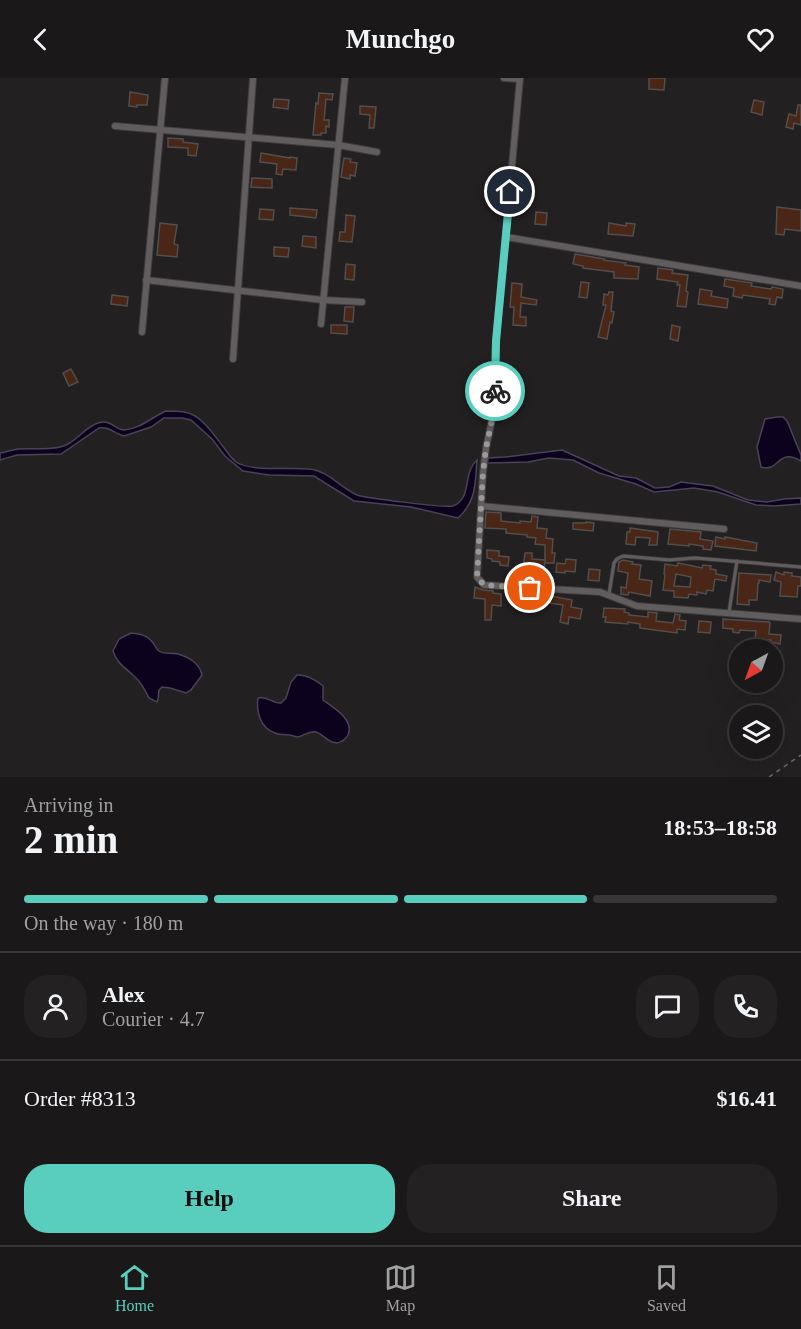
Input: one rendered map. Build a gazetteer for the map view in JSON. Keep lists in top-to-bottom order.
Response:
{
  "north": "bottom left",
  "page": {
    "header": "Munchgo",
    "heading": ["2 min", "Arriving in", "18:53–18:58"],
    "panel": [
      "Alex",
      "Courier · 4.7",
      "Order #8313",
      "$16.41"
    ],
    "bar": "On the way · 180 m",
    "buttons": ["Help", "Share"],
    "tabs": ["Home", "Map", "Saved"]
  }
}
